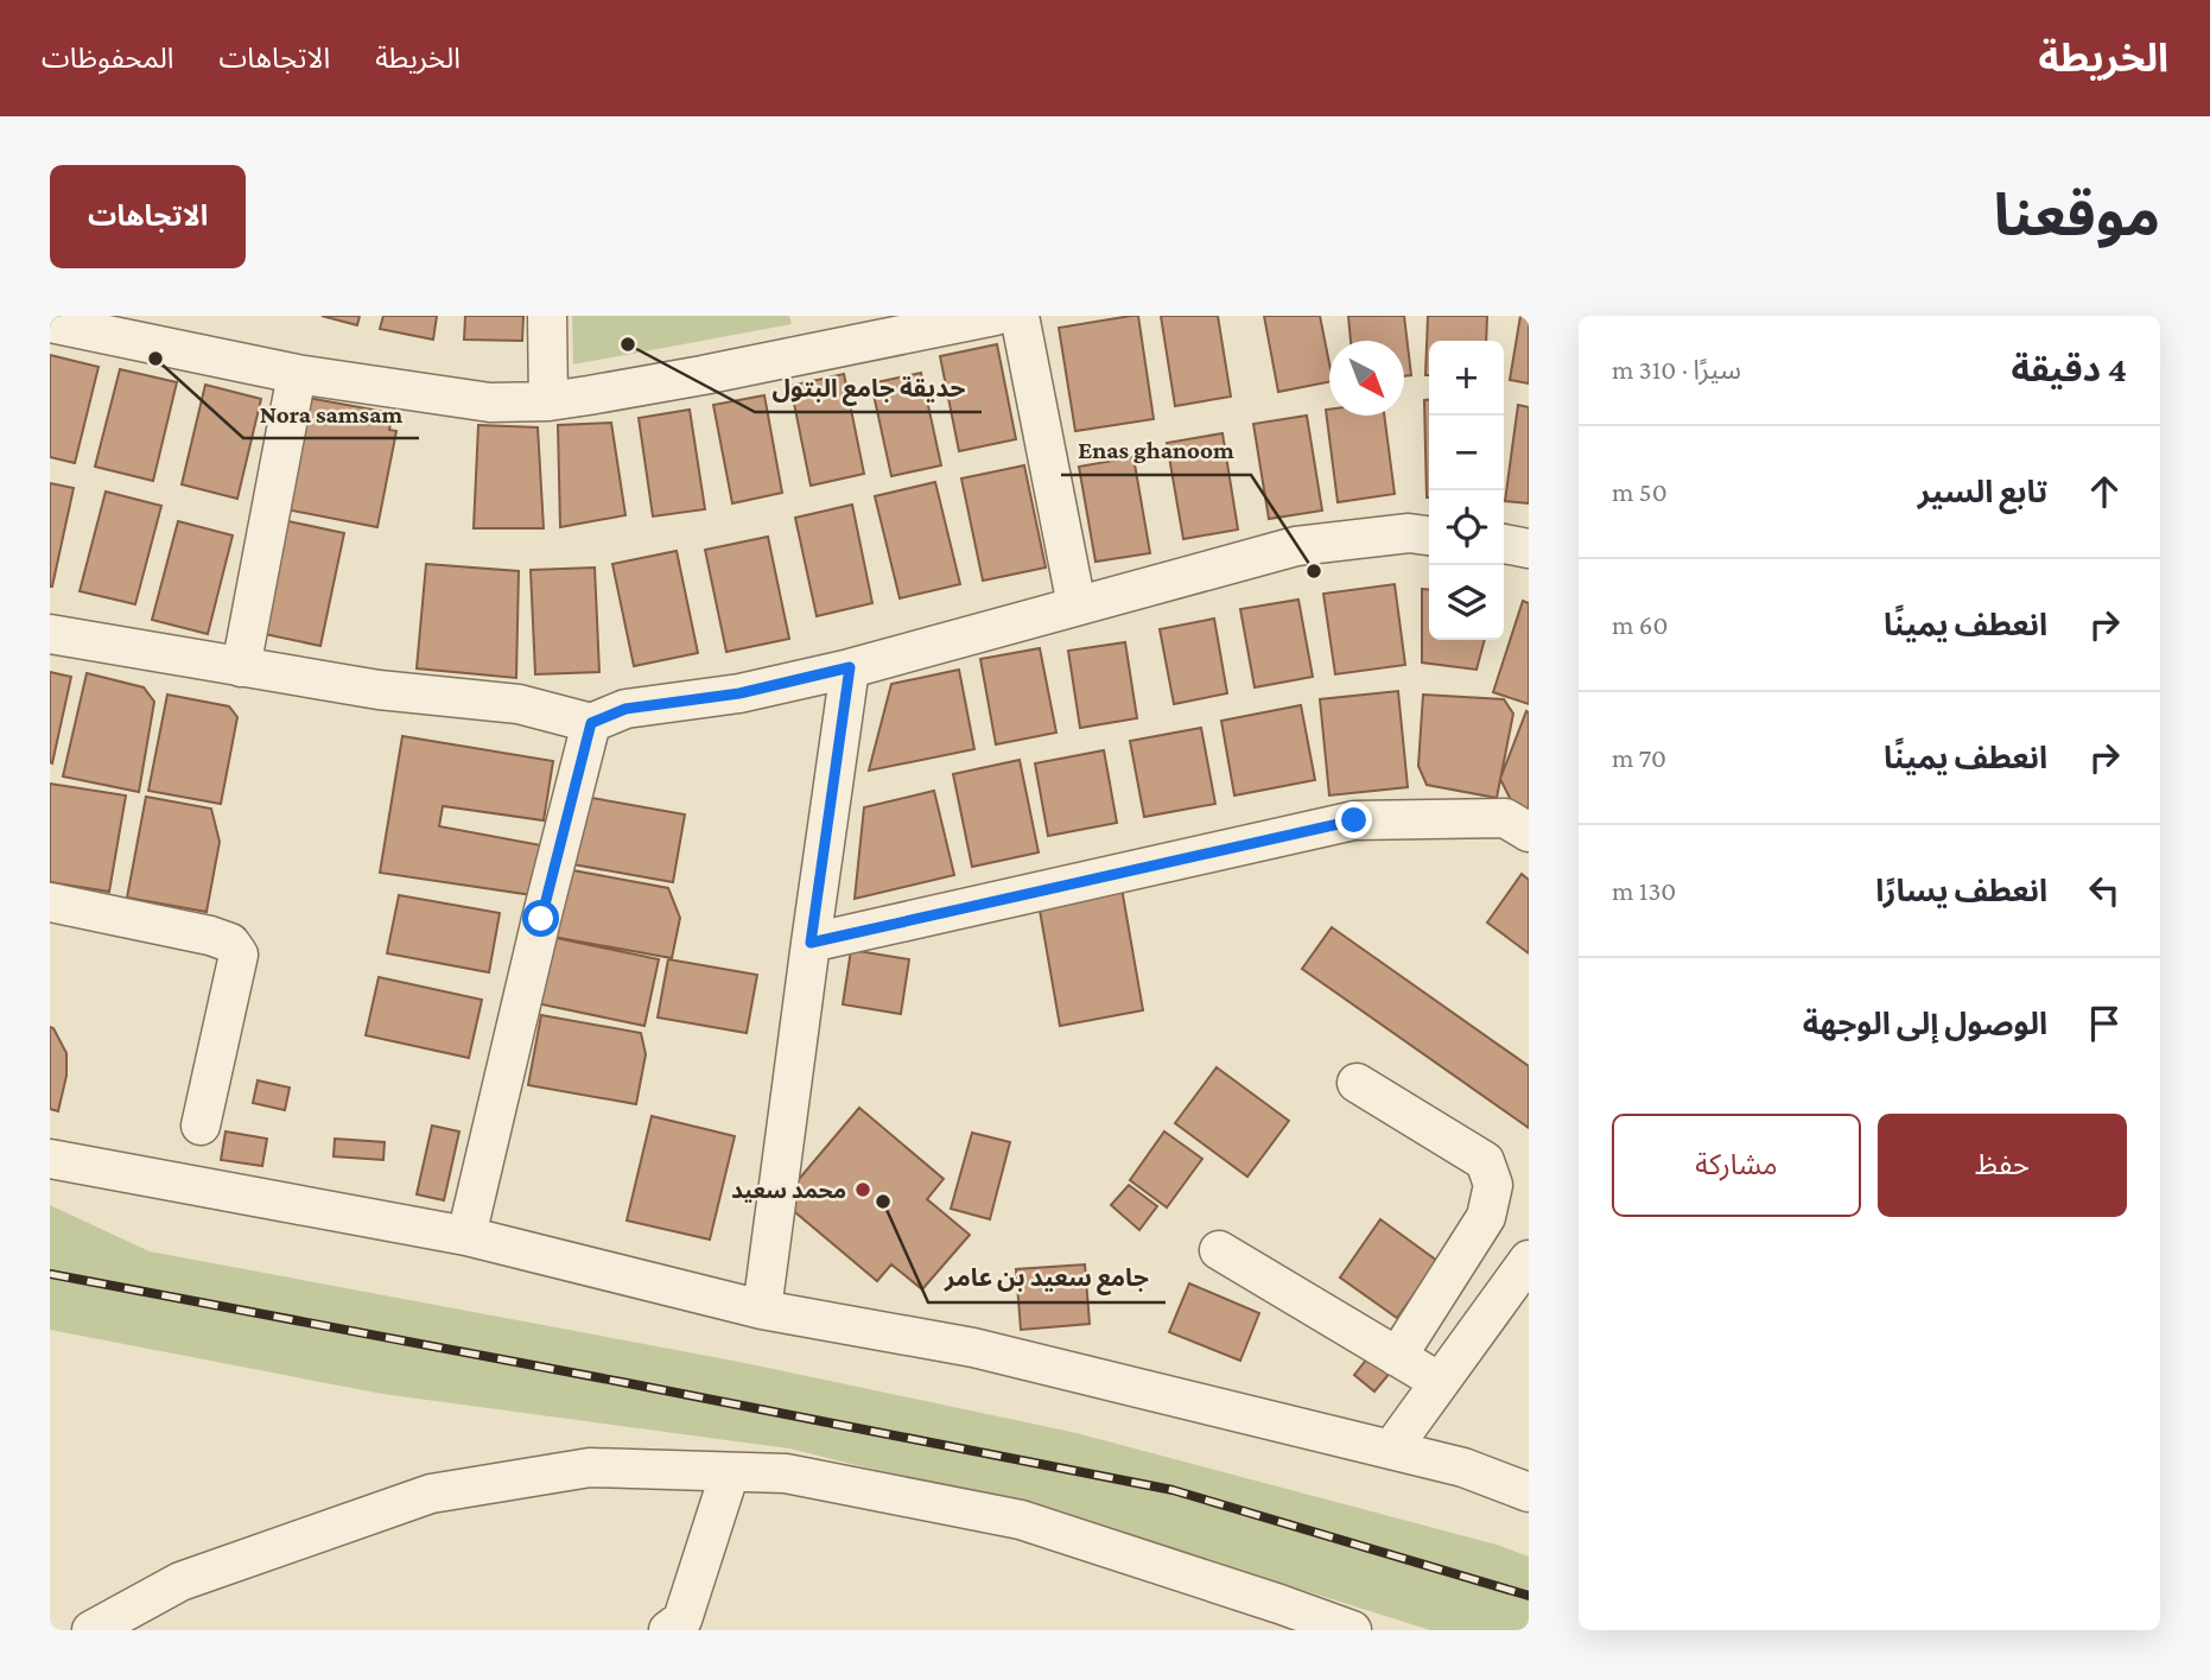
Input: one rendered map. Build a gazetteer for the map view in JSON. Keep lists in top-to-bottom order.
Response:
{
  "places": [
    "حديقة جامع البتول",
    "Nora samsam",
    "Enas ghanoom",
    "محمد سعيد",
    "جامع سعيد بن عامر"
  ],
  "north": "bottom right",
  "page": {
    "header": "الخريطة",
    "nav": ["الخريطة", "الاتجاهات", "المحفوظات"],
    "title": "موقعنا",
    "buttons": [
      "الاتجاهات",
      ["حفظ", "مشاركة"]
    ],
    "heading": ["4 دقيقة", "سيرًا · 310 m"],
    "map_buttons": ["+", "−"],
    "list": [
      ["تابع السير", "50 m"],
      ["انعطف يمينًا", "60 m"],
      ["انعطف يمينًا", "70 m"],
      ["انعطف يسارًا", "130 m"],
      "الوصول إلى الوجهة"
    ]
  }
}
